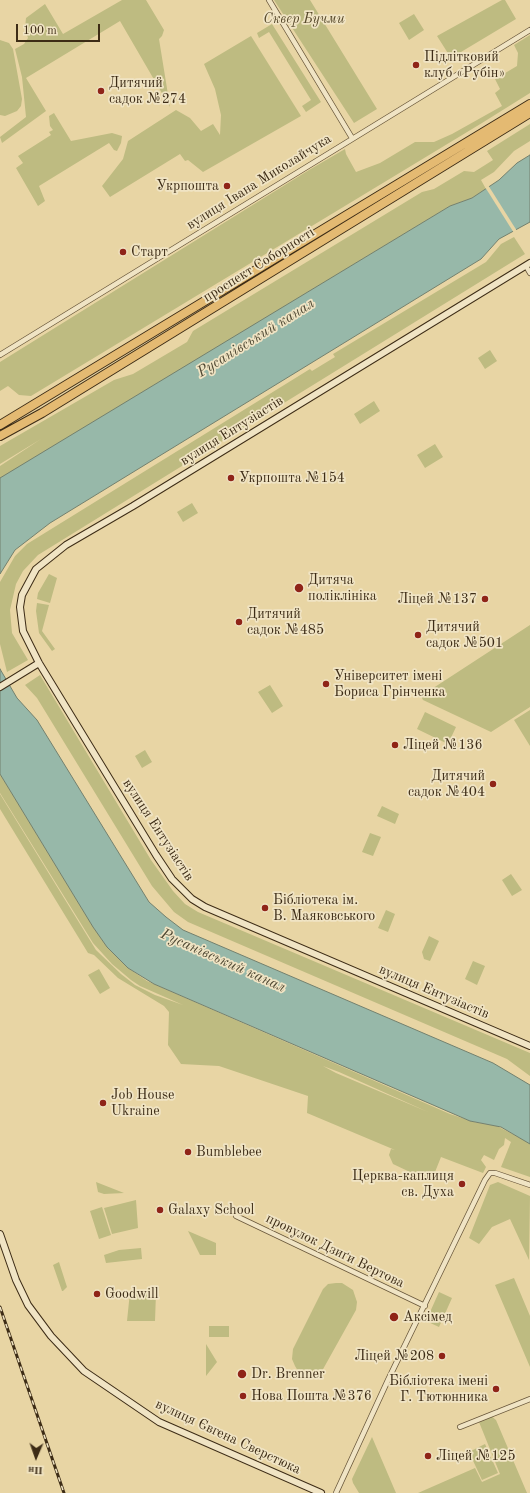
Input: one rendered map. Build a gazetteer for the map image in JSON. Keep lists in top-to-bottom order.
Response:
{
  "streets": {
    "highway": ["проспект Соборності"],
    "street": [
      "вулиця Івана Миколайчука",
      "вулиця Ентузіастів",
      "провулок Дзиґи Вертова",
      "вулиця Євгена Сверстюка"
    ]
  },
  "water": ["Русанівський канал"],
  "parks": ["Сквер Бучми"],
  "places": [
    "Підлітковий клуб «Рубін»",
    "Дитячий садок №274",
    "Укрпошта",
    "Старт",
    "Укрпошта №154",
    "Дитяча поліклініка",
    "Ліцей №137",
    "Дитячий садок №485",
    "Дитячий садок №501",
    "Університет імені Бориса Грінченка",
    "Ліцей №136",
    "Дитячий садок №404",
    "Бібліотека ім. В. Маяковського",
    "Job House Ukraine",
    "Bumblebee",
    "Церква-каплиця св. Духа",
    "Galaxy School",
    "Goodwill",
    "Аксімед",
    "Ліцей №208",
    "Dr. Brenner",
    "Бібліотека імені Г. Тютюнника",
    "Нова Пошта №376",
    "Ліцей №125"
  ],
  "scale_bar": "100 m",
  "north": "bottom"
}
